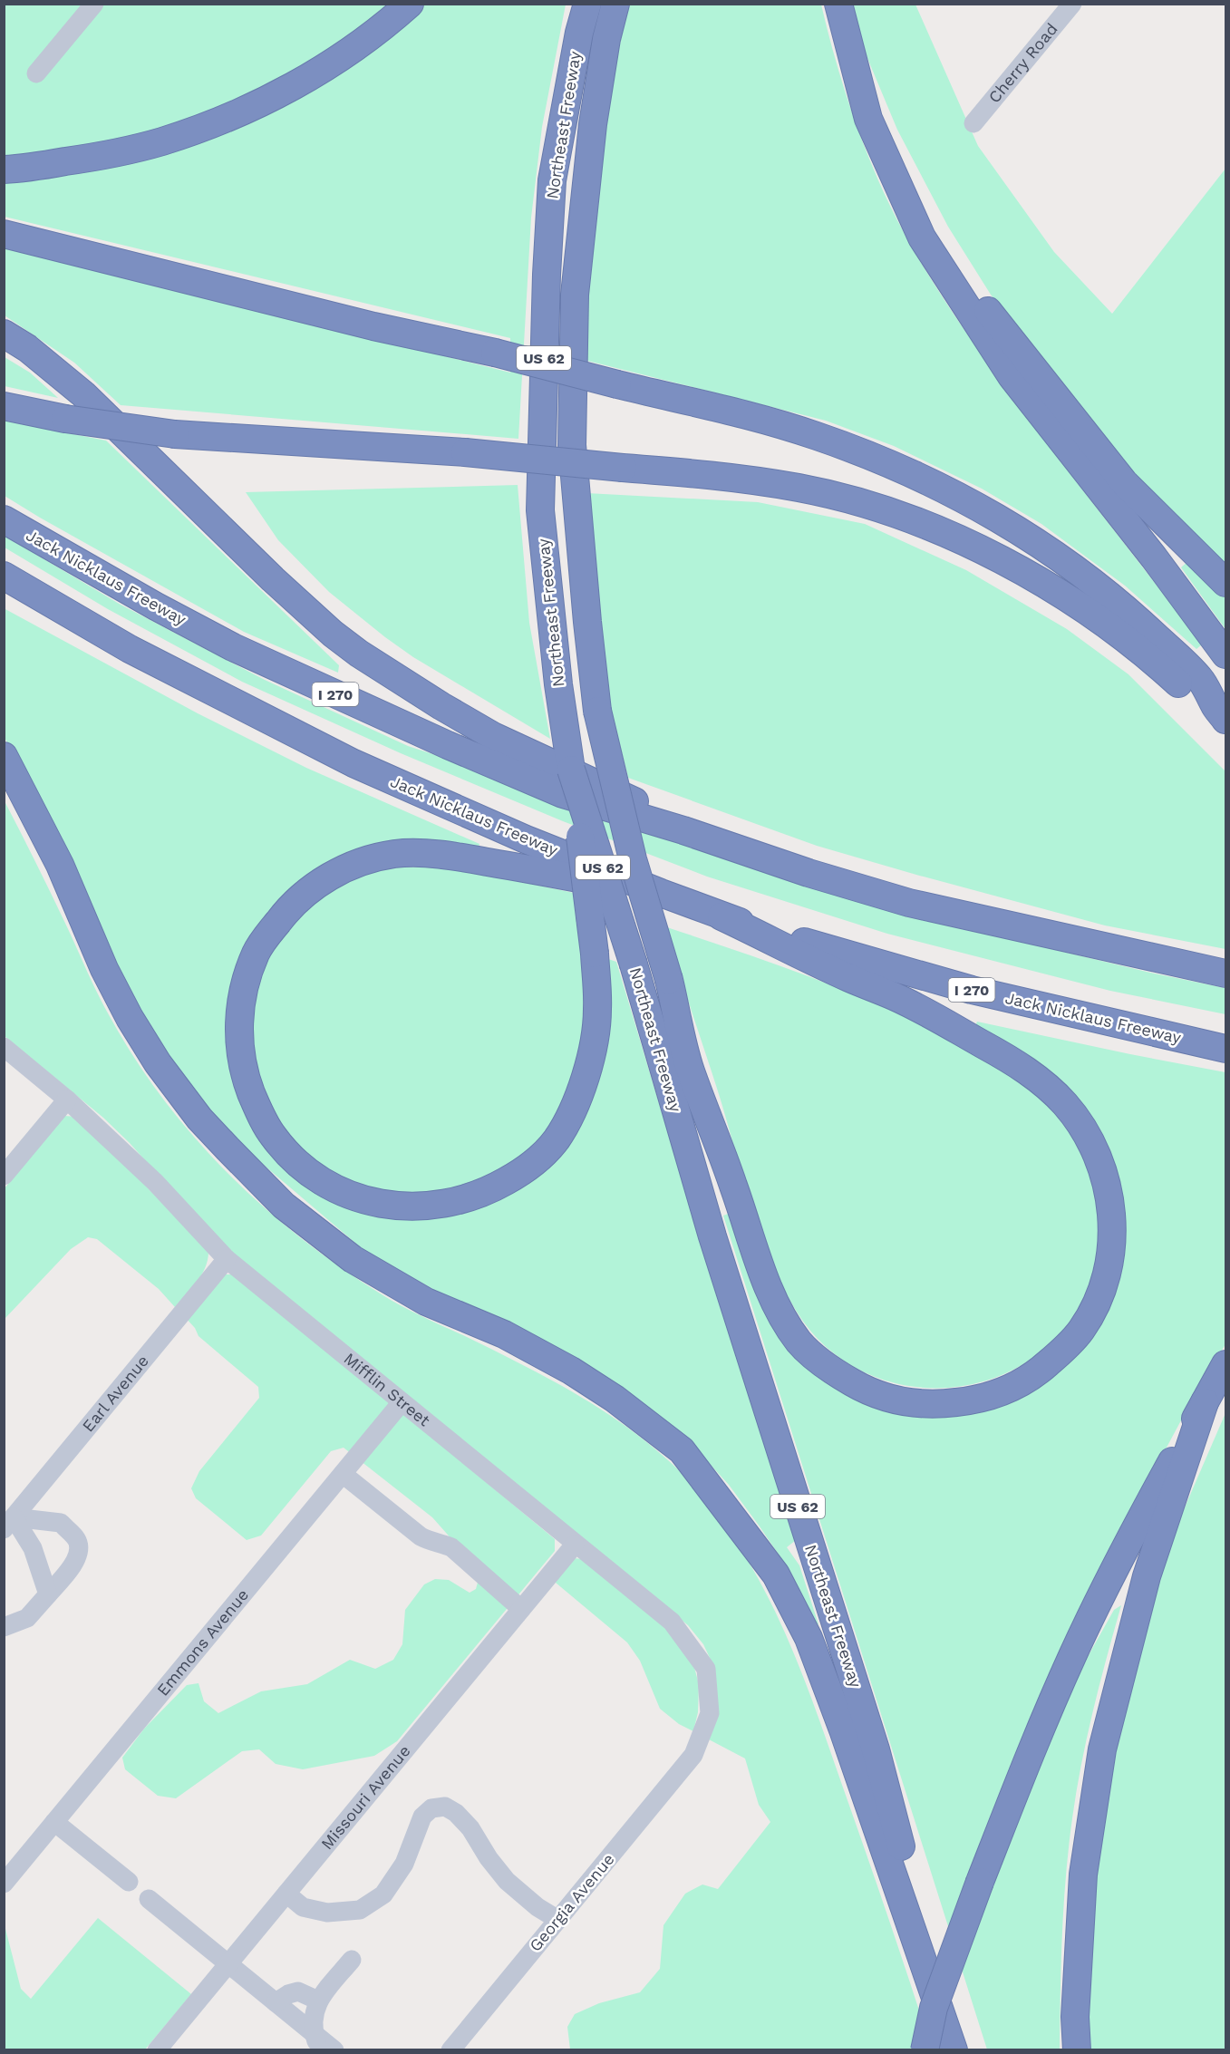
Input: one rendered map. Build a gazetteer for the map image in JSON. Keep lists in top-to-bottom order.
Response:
{
  "streets": {
    "highway": [
      "Northeast Freeway",
      "US 62",
      "Jack Nicklaus Freeway",
      "I 270"
    ],
    "street": [
      "Cherry Road",
      "Mifflin Street",
      "Earl Avenue",
      "Emmons Avenue",
      "Missouri Avenue",
      "Georgia Avenue"
    ]
  },
  "crossings": [
    ["Mifflin Street", "Earl Avenue"],
    ["Mifflin Street", "Emmons Avenue"],
    ["Mifflin Street", "Missouri Avenue"],
    ["Mifflin Street", "Georgia Avenue"]
  ]
}
